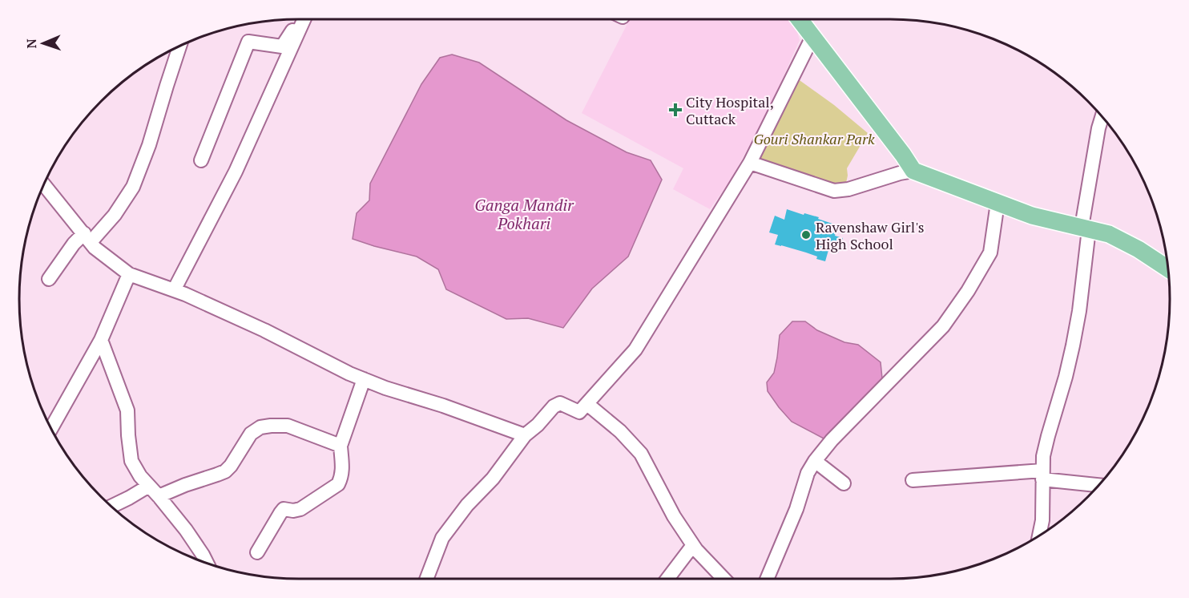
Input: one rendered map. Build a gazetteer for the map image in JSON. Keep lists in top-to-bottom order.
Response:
{
  "water": ["Ganga Mandir Pokhari"],
  "parks": ["Gouri Shankar Park"],
  "places": {
    "health": ["City Hospital, Cuttack"],
    "other": ["Ravenshaw Girl's High School"]
  },
  "north": "left"
}
